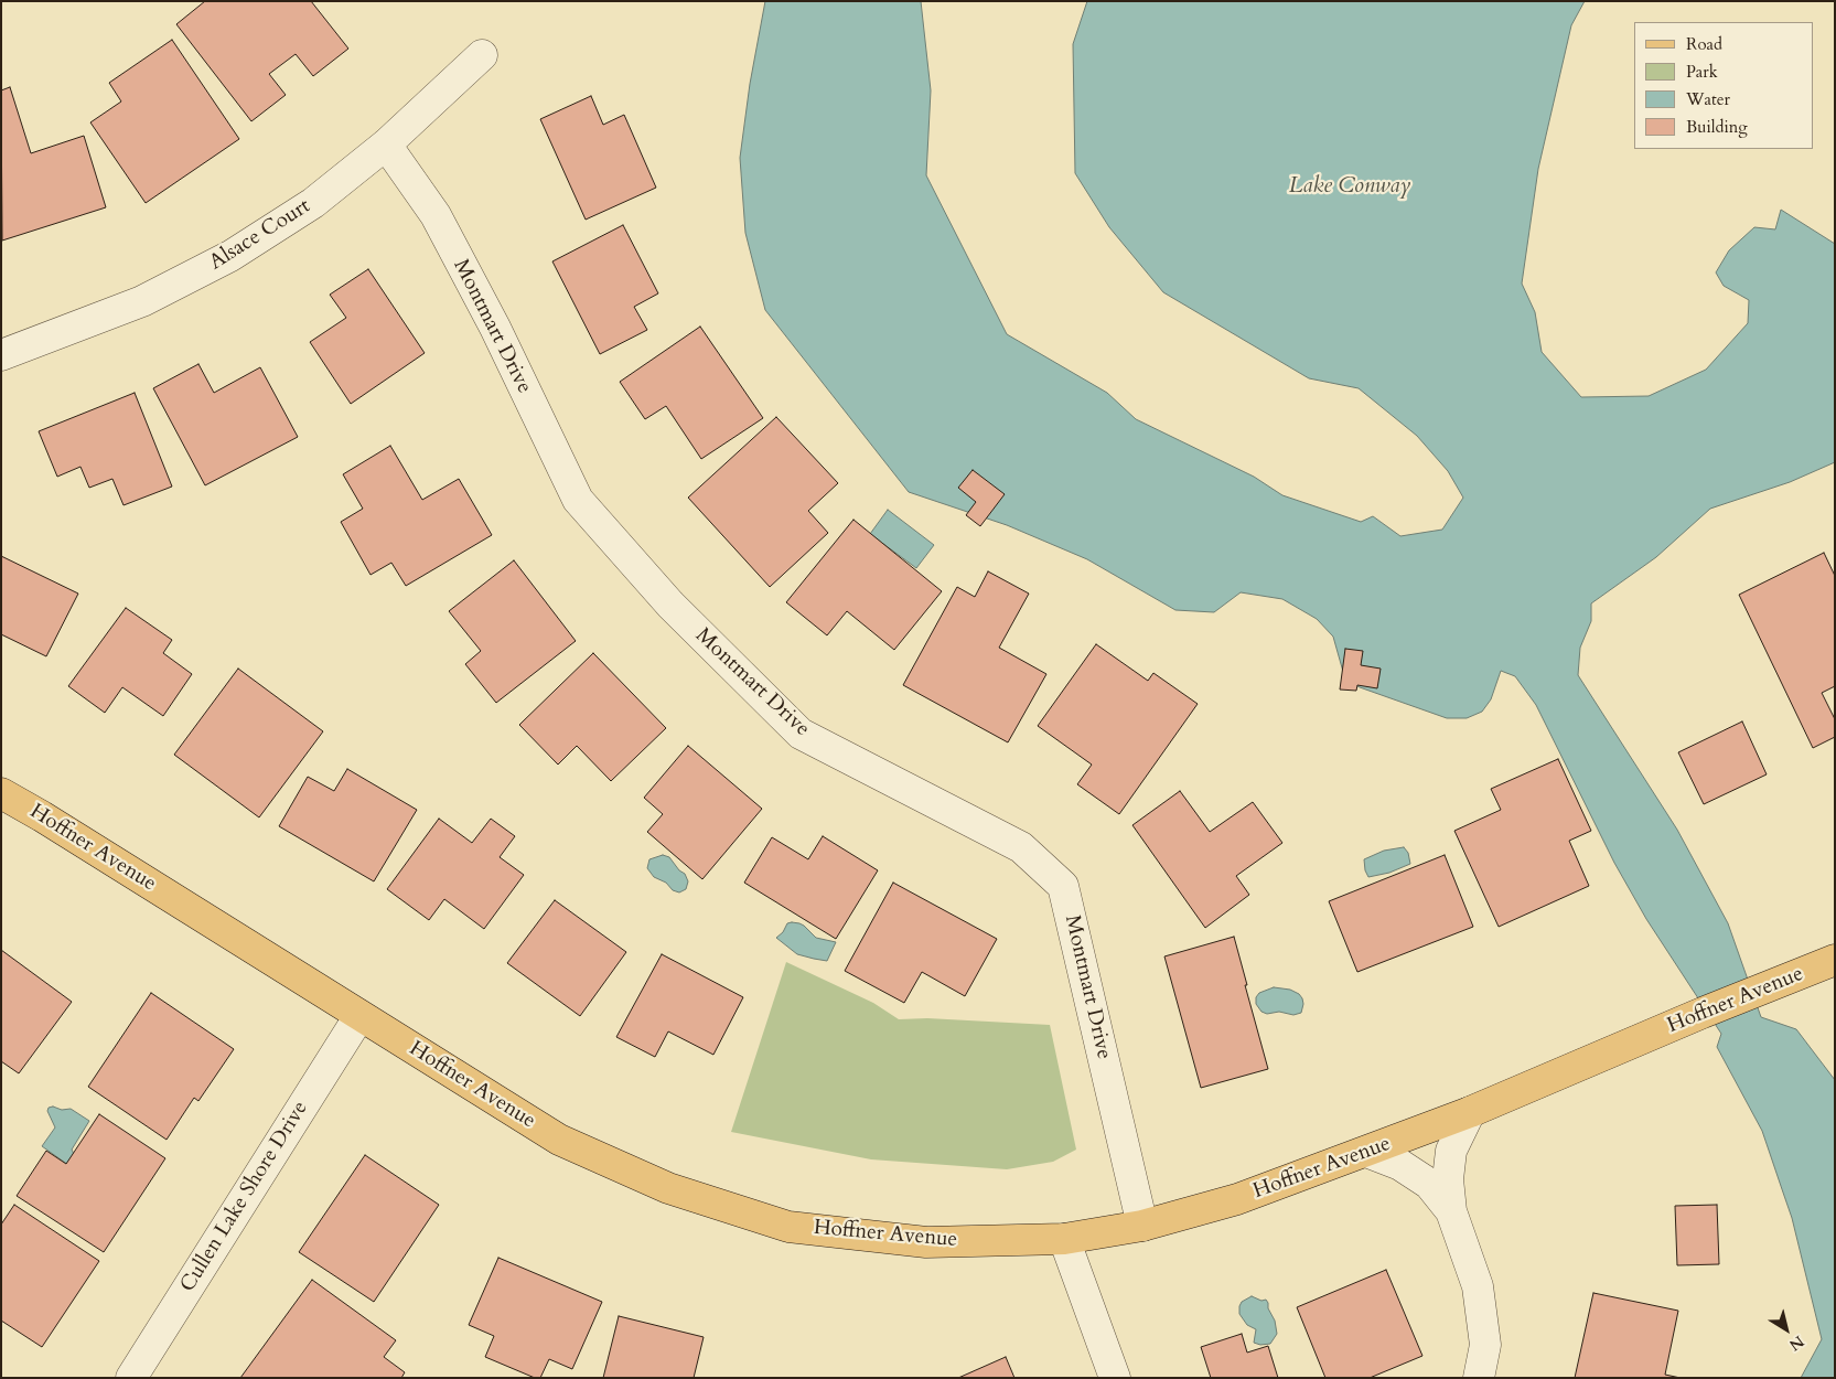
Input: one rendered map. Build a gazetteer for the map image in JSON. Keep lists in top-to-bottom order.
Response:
{
  "streets": {
    "main road": ["Hoffner Avenue"],
    "street": ["Alsace Court", "Montmart Drive", "Cullen Lake Shore Drive"]
  },
  "crossings": [
    ["Alsace Court", "Montmart Drive"],
    ["Montmart Drive", "Hoffner Avenue"],
    ["Hoffner Avenue", "Cullen Lake Shore Drive"]
  ],
  "water": ["Lake Conway"],
  "legend": [
    "Road",
    "Park",
    "Water",
    "Building"
  ],
  "north": "bottom right"
}
